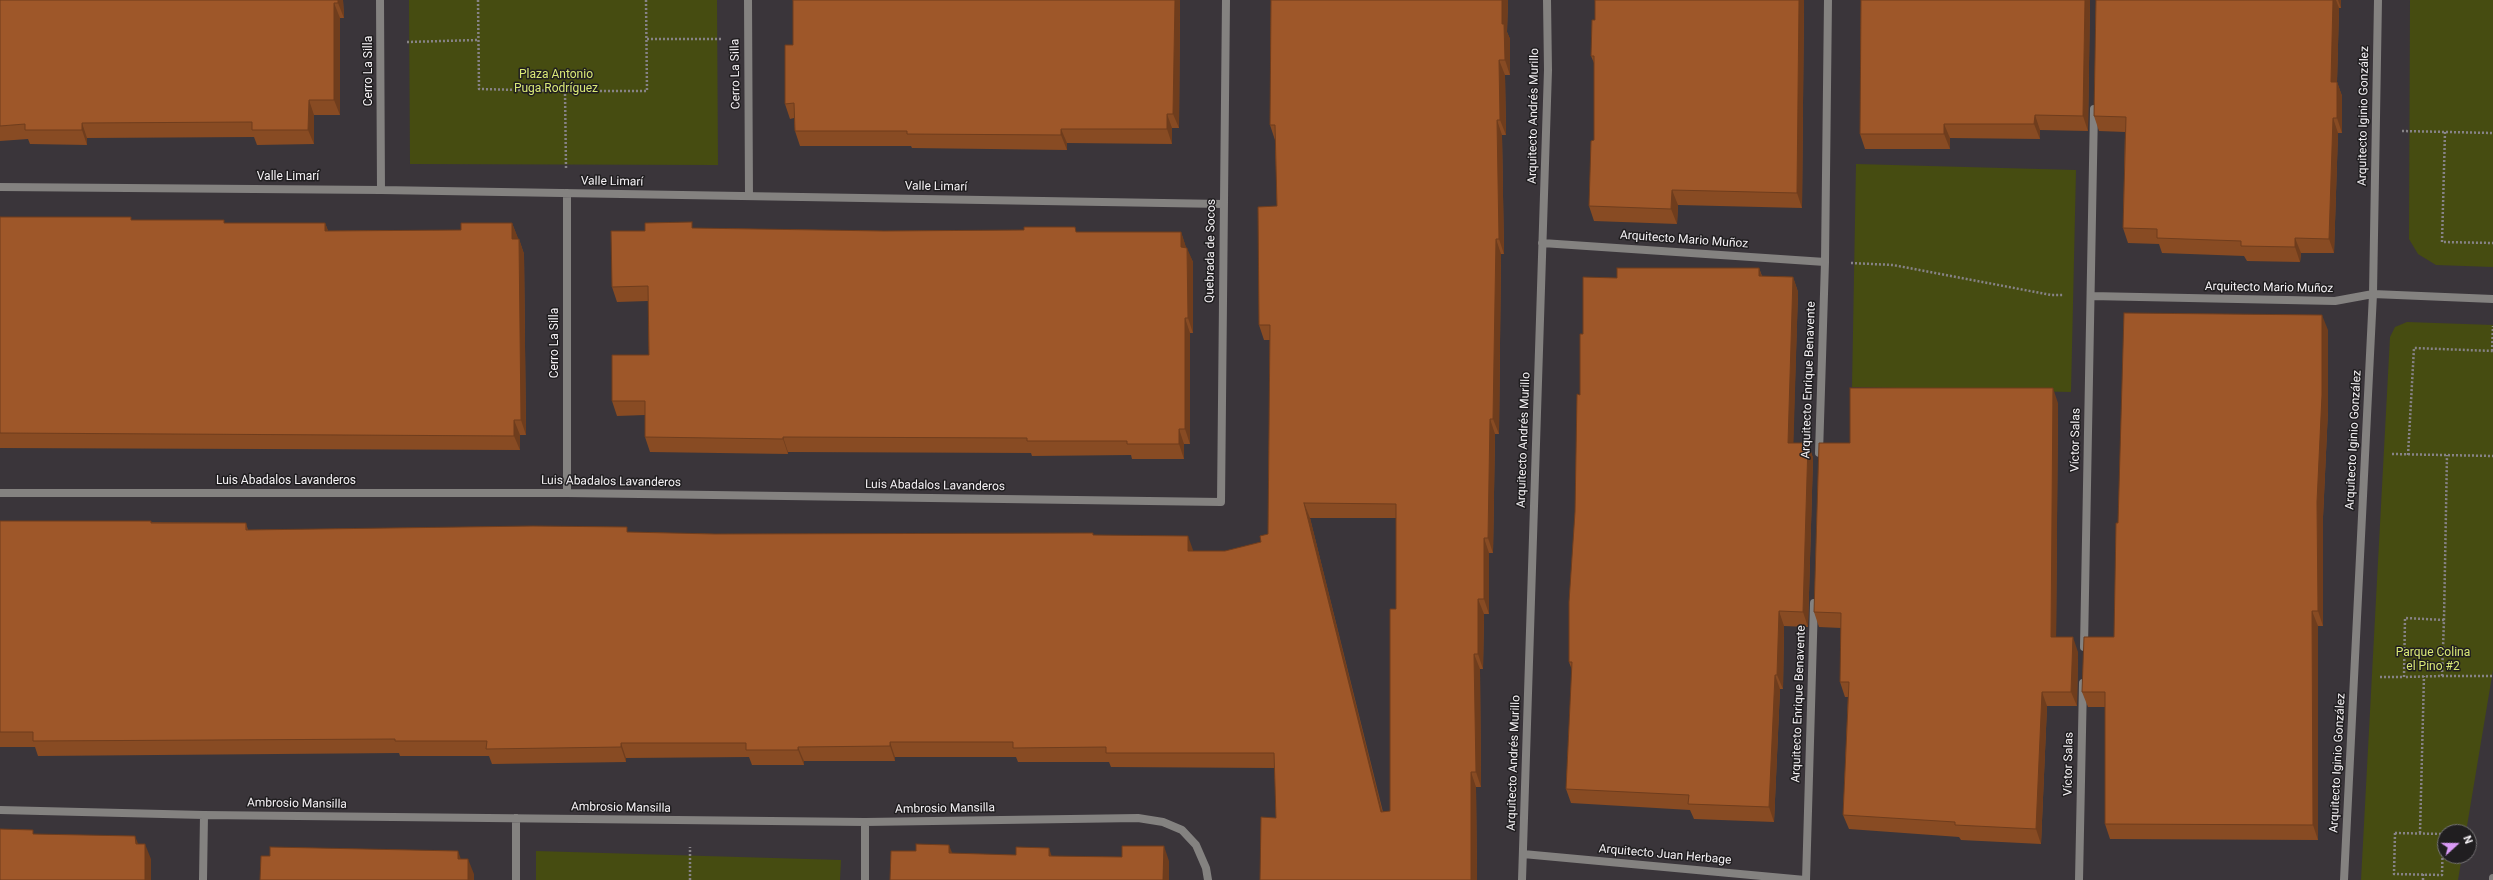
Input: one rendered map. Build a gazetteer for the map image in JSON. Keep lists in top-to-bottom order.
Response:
{
  "streets": {
    "street": [
      "Cerro La Silla",
      "Arquitecto Andrés Murillo",
      "Arquitecto Iginio González",
      "Valle Limarí",
      "Arquitecto Mario Muñoz",
      "Quebrada de Socos",
      "Arquitecto Enrique Benavente",
      "Víctor Salas",
      "Luis Abadalos Lavanderos",
      "Ambrosio Mansilla",
      "Arquitecto Juan Herbage"
    ]
  },
  "crossings": [
    ["Cerro La Silla", "Valle Limarí"],
    ["Cerro La Silla", "Luis Abadalos Lavanderos"],
    ["Arquitecto Andrés Murillo", "Arquitecto Mario Muñoz"],
    ["Arquitecto Andrés Murillo", "Arquitecto Juan Herbage"],
    ["Arquitecto Iginio González", "Arquitecto Mario Muñoz"],
    ["Valle Limarí", "Quebrada de Socos"],
    ["Arquitecto Mario Muñoz", "Arquitecto Enrique Benavente"],
    ["Arquitecto Mario Muñoz", "Víctor Salas"],
    ["Quebrada de Socos", "Luis Abadalos Lavanderos"],
    ["Arquitecto Enrique Benavente", "Arquitecto Juan Herbage"]
  ],
  "parks": ["Plaza Antonio Puga Rodríguez", "Parque Colina el Pino #2"],
  "north": "right"
}
